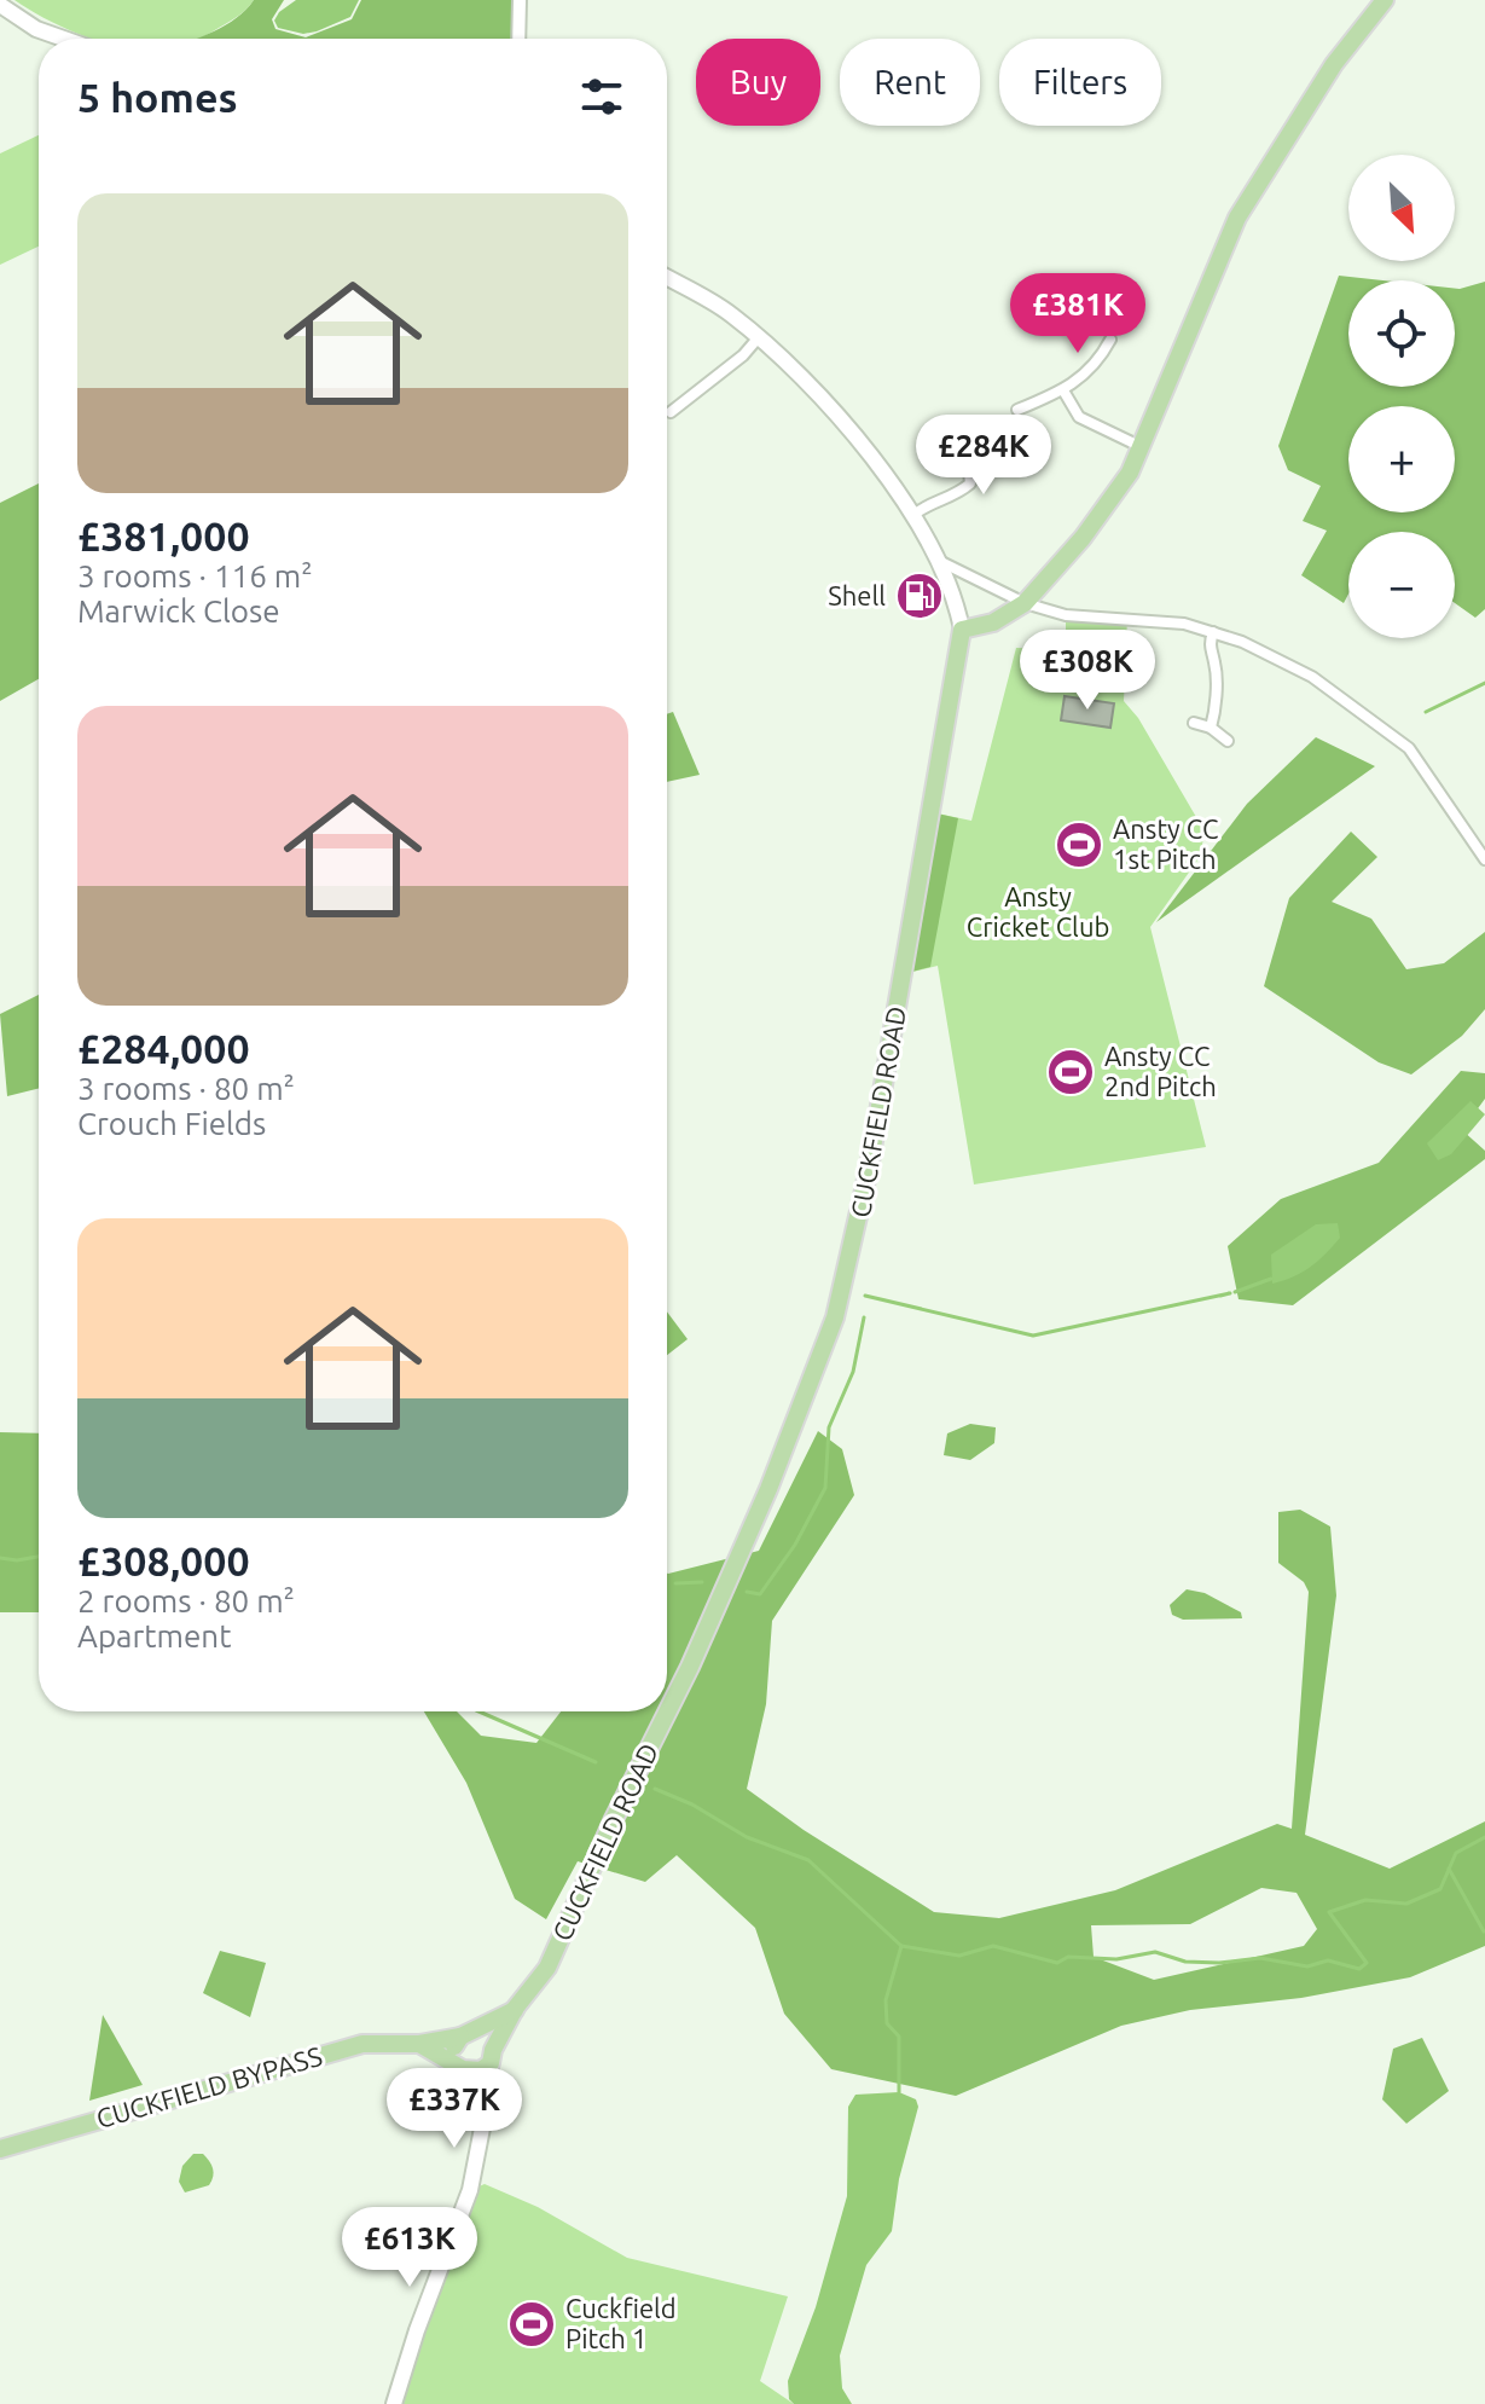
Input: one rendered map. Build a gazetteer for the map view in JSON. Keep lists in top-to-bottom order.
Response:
{
  "streets": {
    "highway": ["CUCKFIELD ROAD", "CUCKFIELD BYPASS"]
  },
  "crossings": [
    ["CUCKFIELD ROAD", "CUCKFIELD BYPASS"]
  ],
  "parks": ["Ansty Cricket Club"],
  "places": {
    "fuel station": ["Shell"],
    "sports": ["Ansty CC 1st Pitch", "Ansty CC 2nd Pitch", "Cuckfield Pitch 1"]
  },
  "north": "bottom right",
  "page": {
    "chip": ["Buy", "Rent", "Filters"],
    "heading": "5 homes",
    "map_buttons": ["+", "−"],
    "list": [
      {
        "name": "£381,000",
        "note": "3 rooms · 116 m² · Marwick Close"
      },
      {
        "name": "£284,000",
        "note": "3 rooms · 80 m² · Crouch Fields"
      },
      {
        "name": "£308,000",
        "note": "2 rooms · 80 m² · Apartment"
      }
    ],
    "price": [
      "£381K",
      "£284K",
      "£308K",
      "£337K",
      "£613K"
    ]
  }
}
